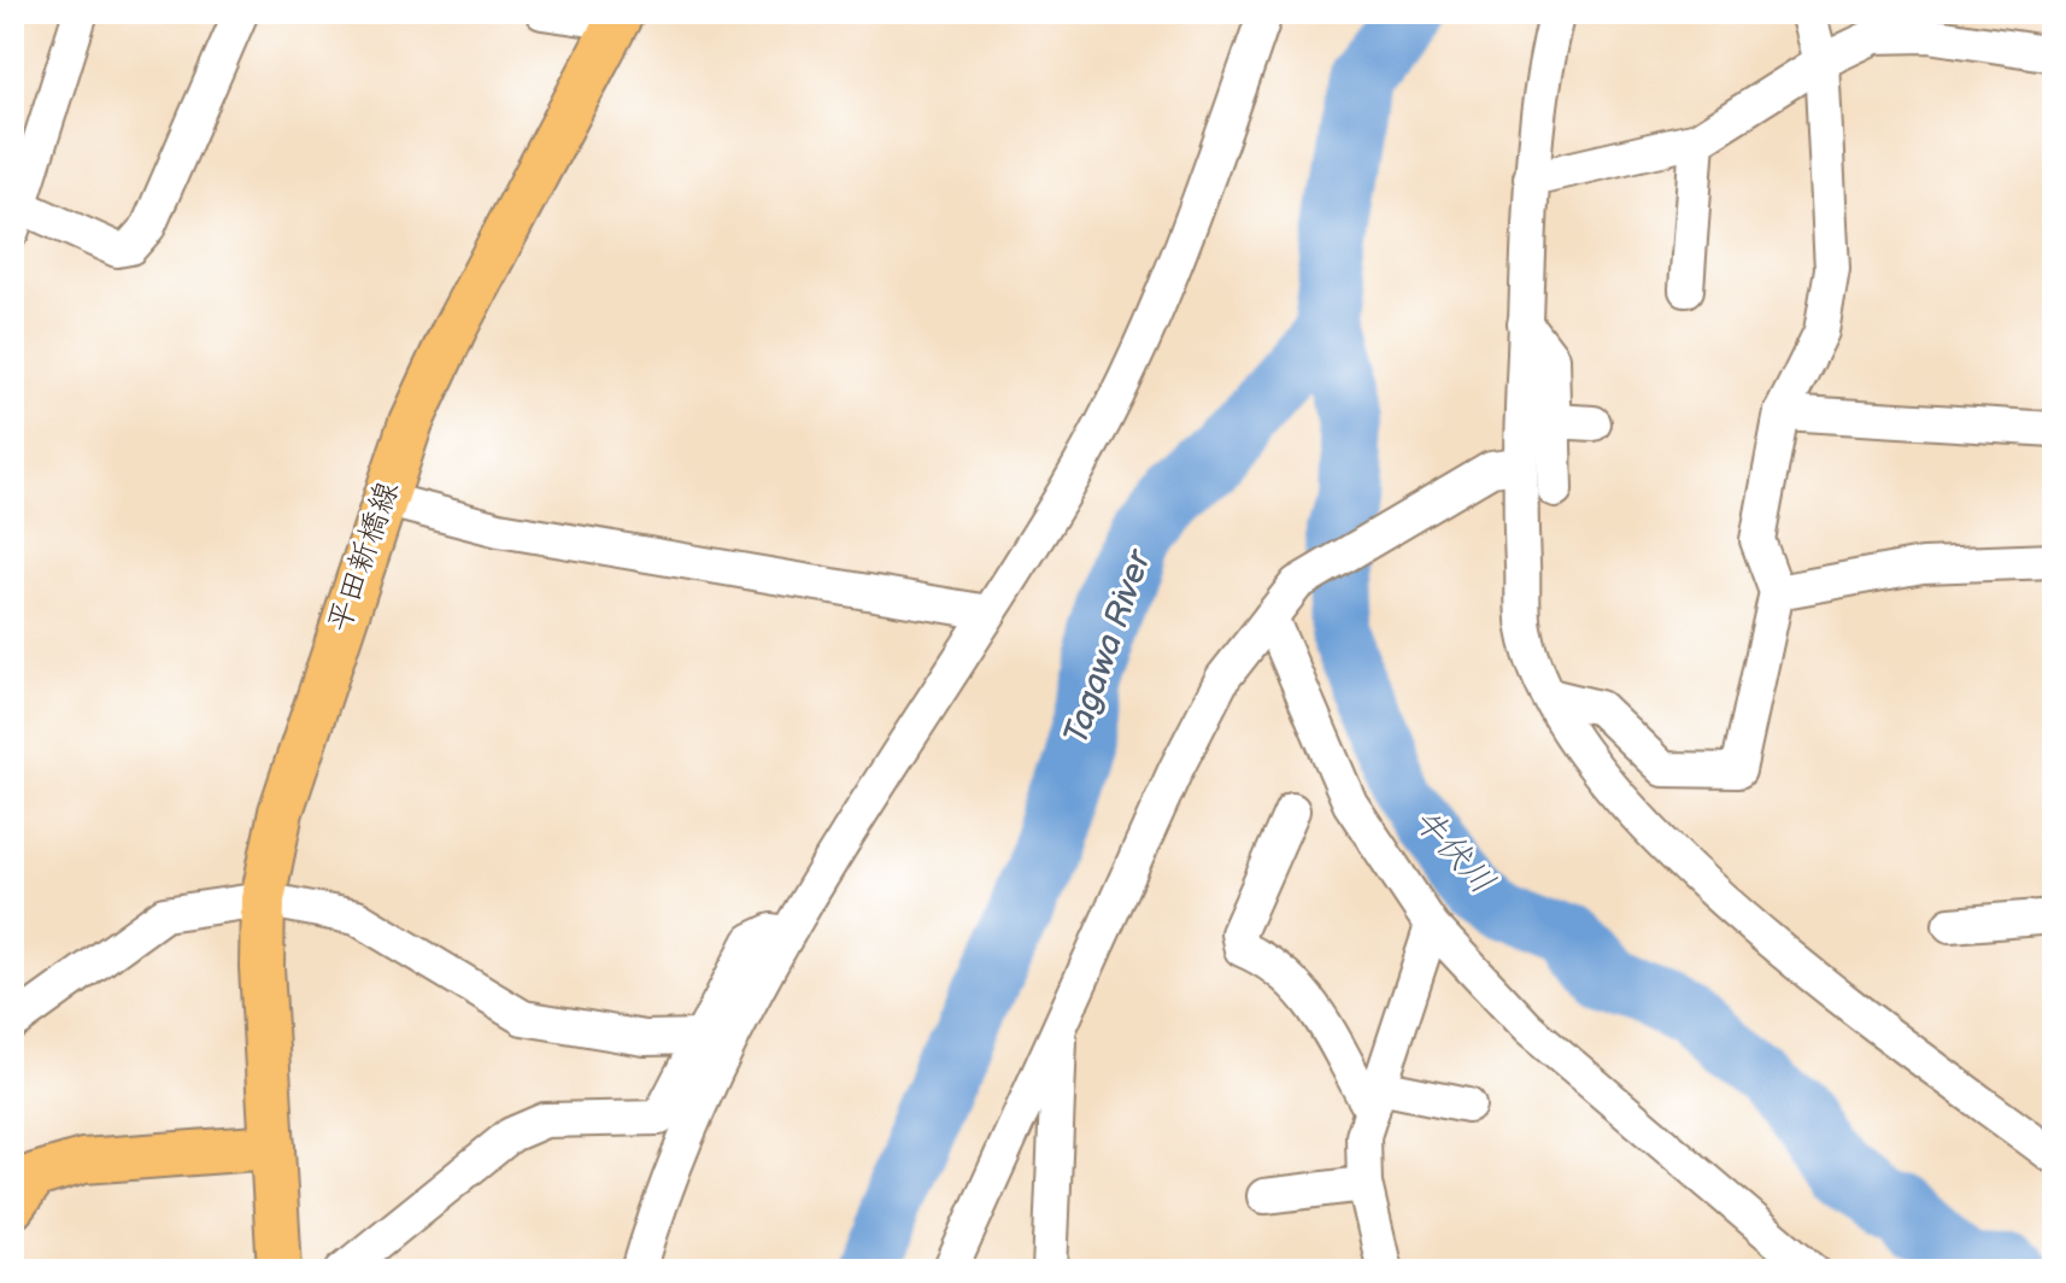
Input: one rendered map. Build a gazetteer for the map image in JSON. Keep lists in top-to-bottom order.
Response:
{
  "streets": {
    "main road": ["平田新橋線"]
  },
  "water": ["Tagawa River", "牛伏川"]
}
